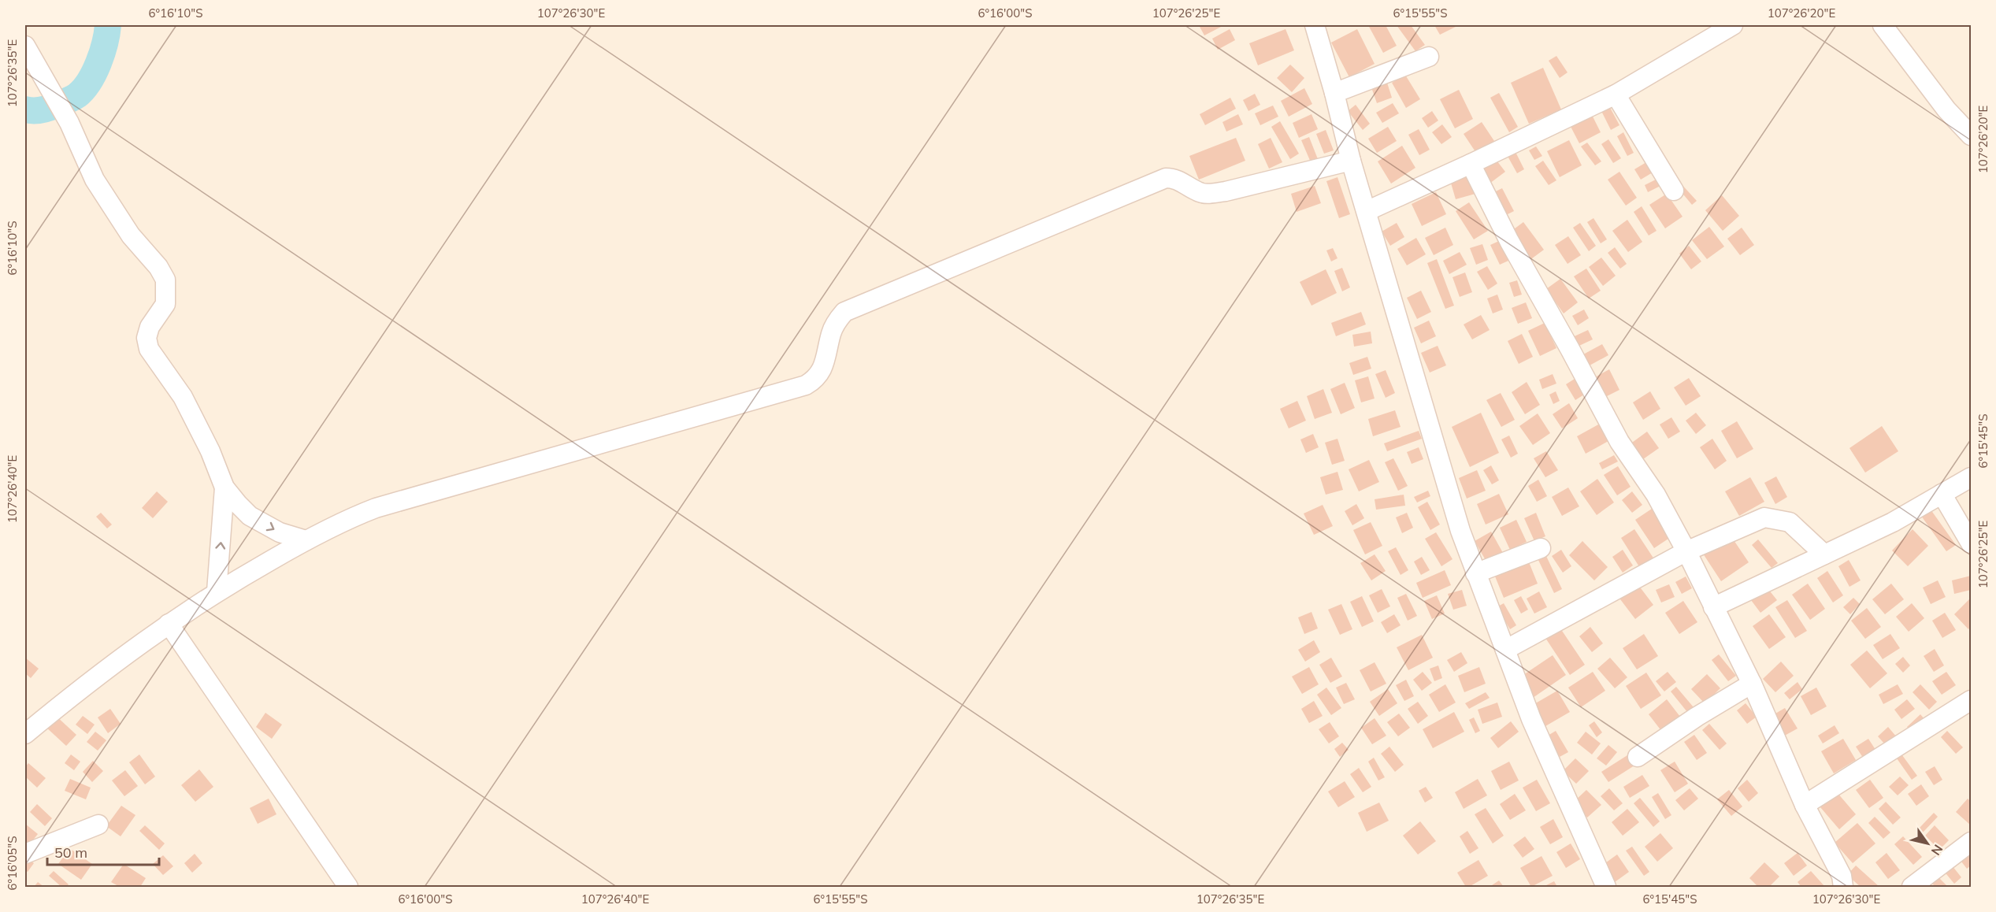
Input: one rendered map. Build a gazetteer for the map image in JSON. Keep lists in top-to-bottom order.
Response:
{
  "scale_bar": "50 m",
  "north": "bottom right",
  "coordinates": [
    "6°16'10\"S",
    "107°26'30\"E",
    "6°16'00\"S",
    "107°26'25\"E",
    "6°15'55\"S",
    "107°26'20\"E",
    "107°26'35\"E",
    "6°15'45\"S",
    "107°26'40\"E",
    "6°16'05\"S"
  ]
}
